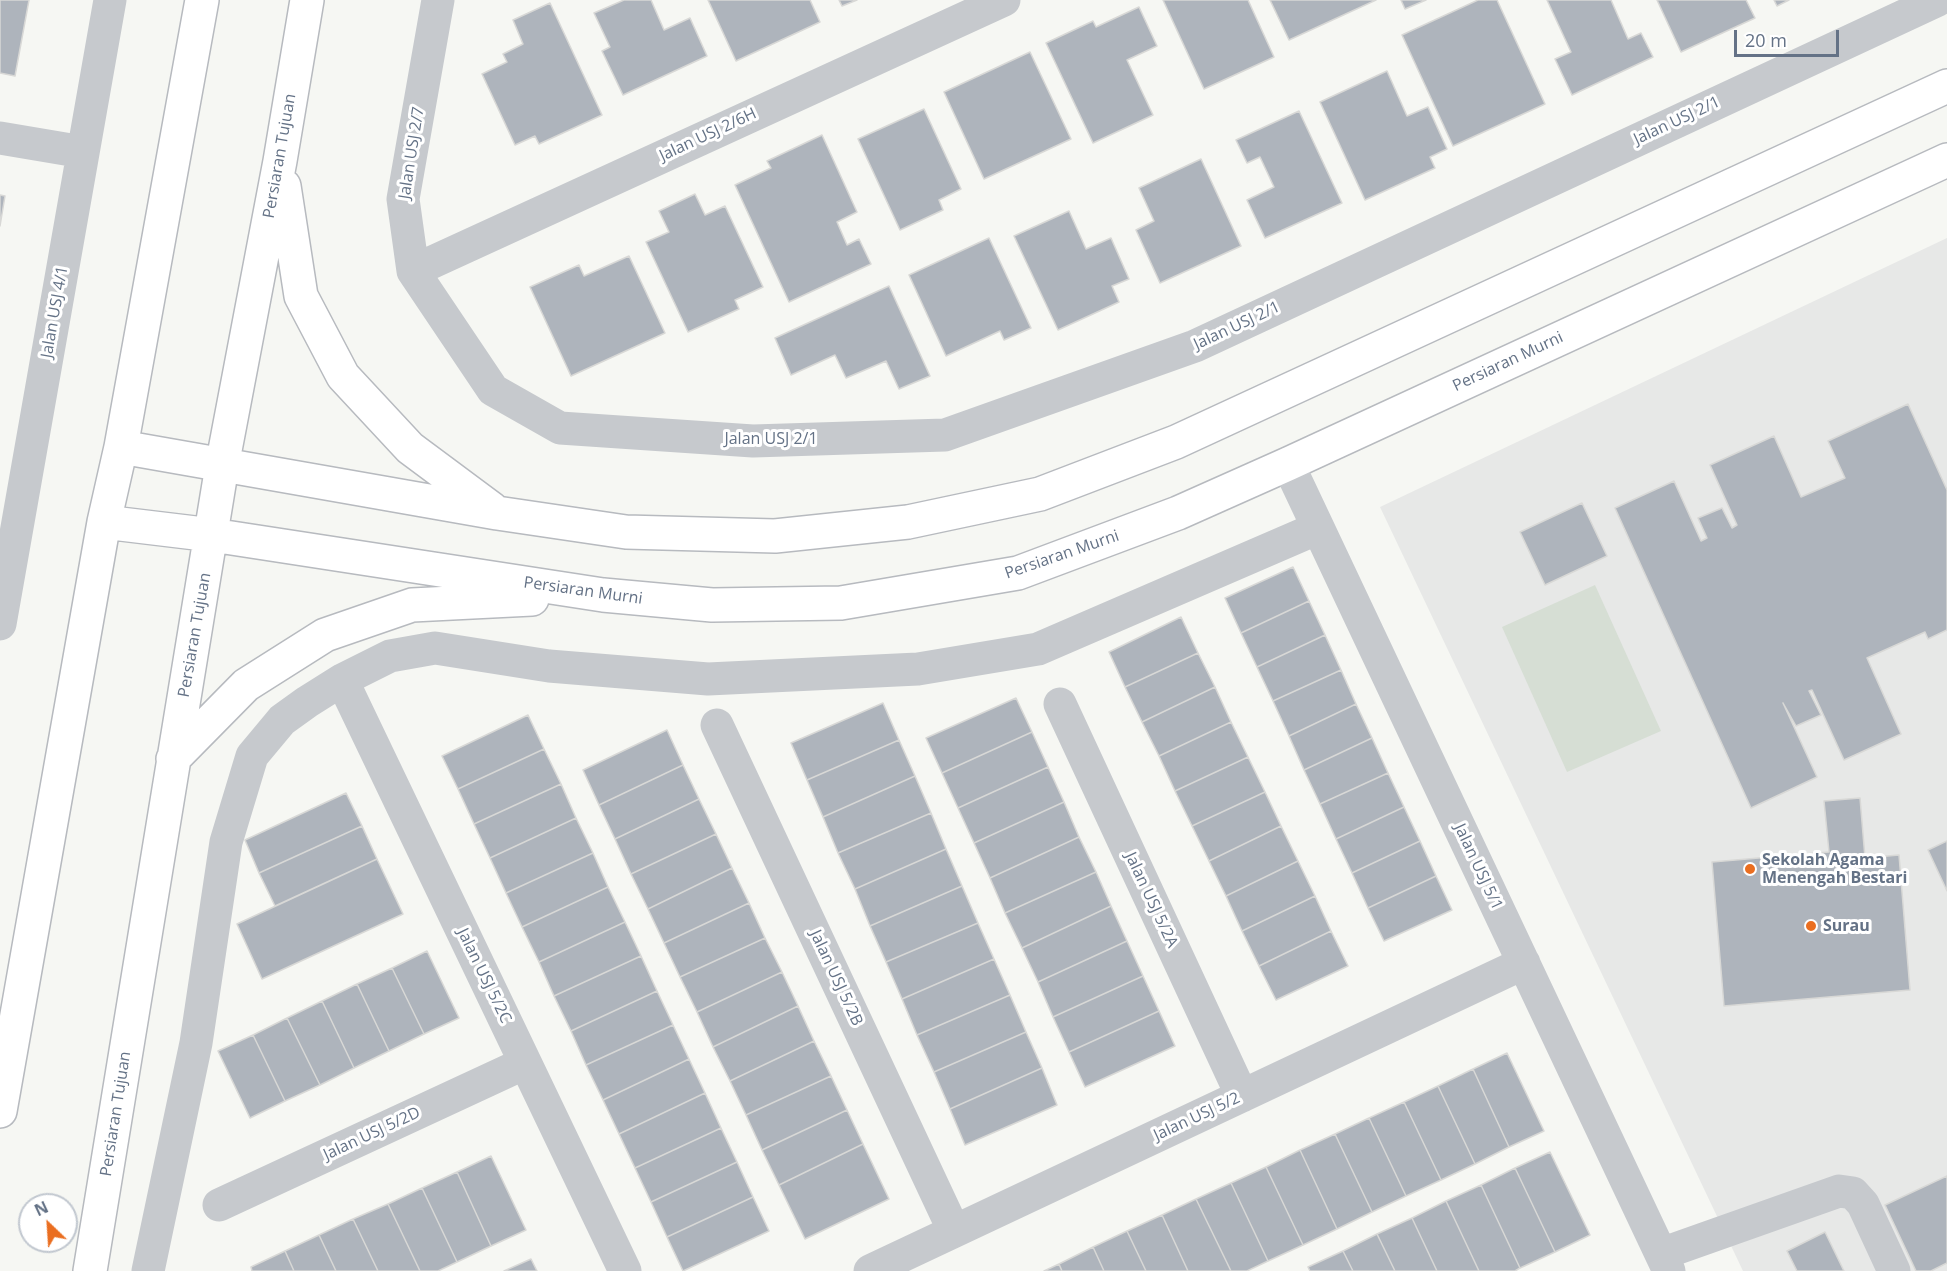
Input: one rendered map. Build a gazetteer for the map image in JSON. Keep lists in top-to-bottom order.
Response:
{
  "streets": {
    "main road": ["Persiaran Tujuan", "Persiaran Murni"],
    "street": [
      "Jalan USJ 2/1",
      "Jalan USJ 2/6H",
      "Jalan USJ 2/7",
      "Jalan USJ 4/1",
      "Jalan USJ 5/1",
      "Jalan USJ 5/2A",
      "Jalan USJ 5/2C",
      "Jalan USJ 5/2B",
      "Jalan USJ 5/2",
      "Jalan USJ 5/2D"
    ]
  },
  "crossings": [
    ["Jalan USJ 2/1", "Jalan USJ 2/7"],
    ["Jalan USJ 2/6H", "Jalan USJ 2/7"],
    ["Persiaran Tujuan", "Persiaran Murni"],
    ["Persiaran Murni", "Jalan USJ 5/1"],
    ["Jalan USJ 5/1", "Jalan USJ 5/2"],
    ["Jalan USJ 5/2A", "Jalan USJ 5/2"],
    ["Jalan USJ 5/2C", "Jalan USJ 5/2D"],
    ["Jalan USJ 5/2B", "Jalan USJ 5/2"]
  ],
  "places": ["Sekolah Agama Menengah Bestari", "Surau"],
  "scale_bar": "20 m",
  "north": "top left"
}
